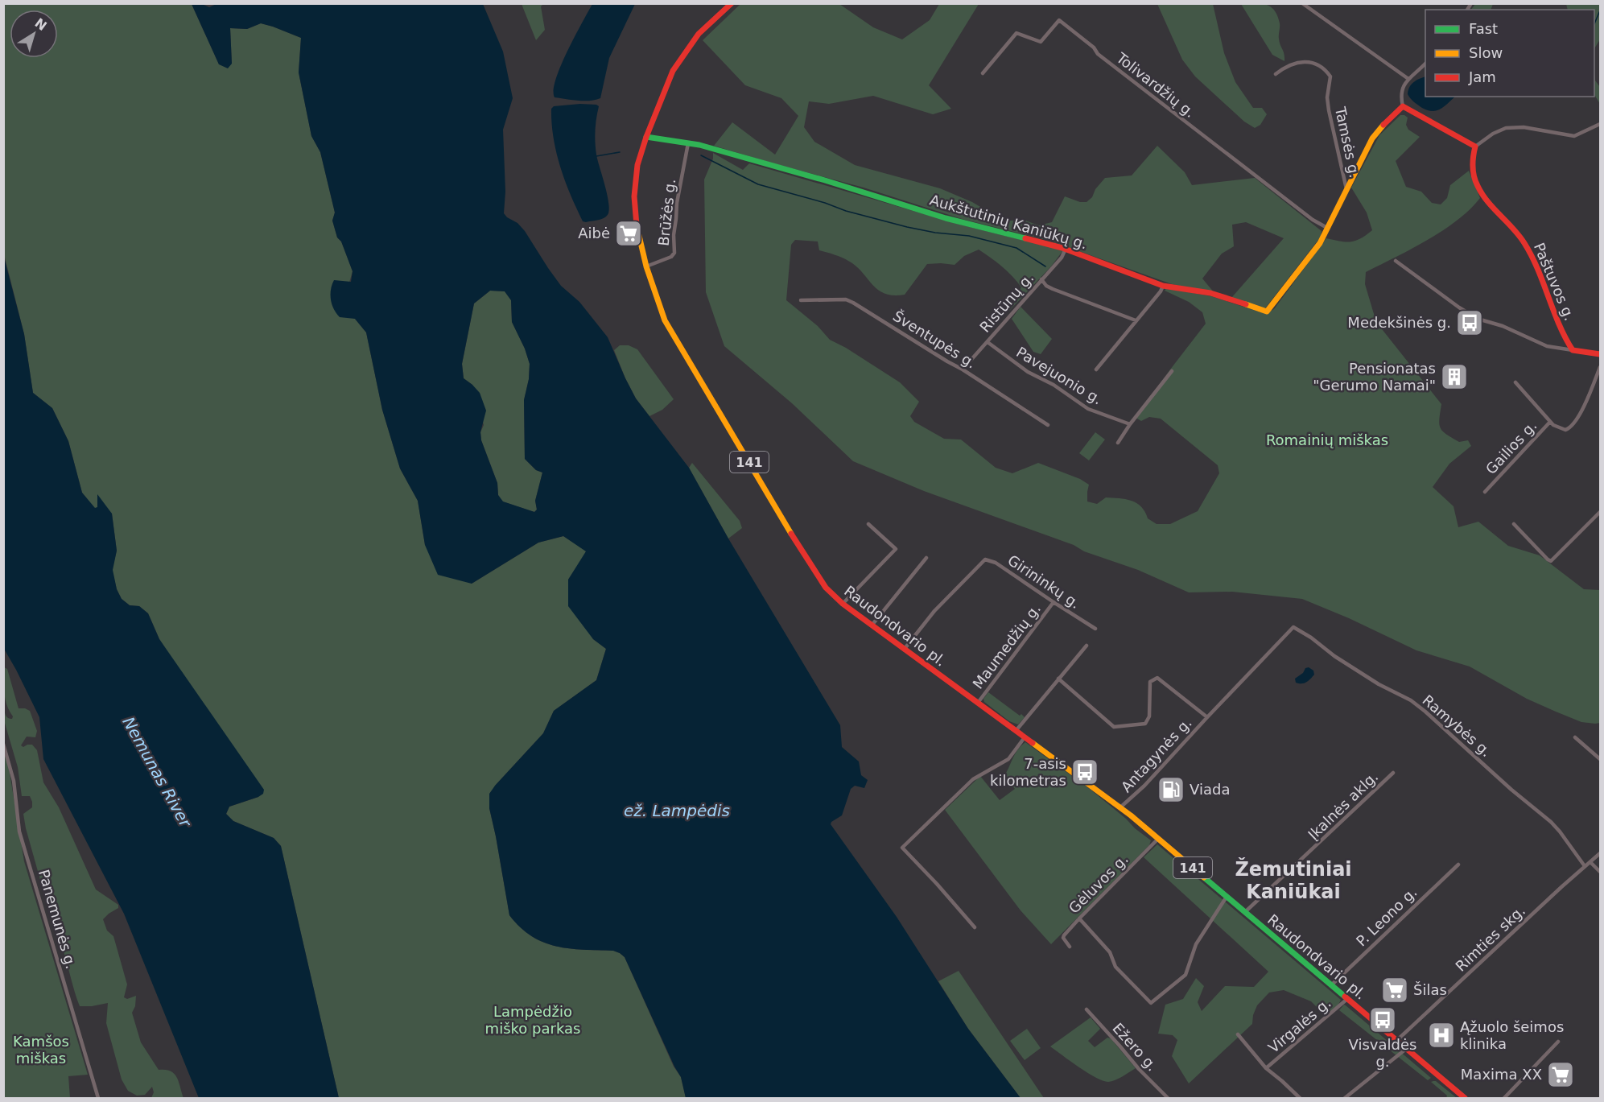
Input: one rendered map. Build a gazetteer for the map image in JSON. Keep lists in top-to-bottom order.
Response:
{
  "streets": {
    "main road": [
      "Aukštutinių Kaniūkų g.",
      "Paštuvos g.",
      "141",
      "Raudondvario pl."
    ],
    "street": [
      "Tolivardžių g.",
      "Tamsės g.",
      "Brūžės g.",
      "Ristūnų g.",
      "Šventupės g.",
      "Pavejuonio g.",
      "Gailios g.",
      "Girininkų g.",
      "Maumedžių g.",
      "Ramybės g.",
      "Antagynės g.",
      "Įkalnės aklg.",
      "Gėluvos g.",
      "P. Leono g.",
      "Panemunės g.",
      "Rimties skg.",
      "Virgalės g.",
      "Ežero g."
    ]
  },
  "crossings": [
    ["Tolivardžių g.", "Aukštutinių Kaniūkų g."],
    ["Tamsės g.", "Aukštutinių Kaniūkų g."],
    ["Brūžės g.", "Aukštutinių Kaniūkų g."],
    ["Brūžės g.", "Raudondvario pl."],
    ["Aukštutinių Kaniūkų g.", "Ristūnų g."],
    ["Aukštutinių Kaniūkų g.", "Raudondvario pl."],
    ["Ristūnų g.", "Šventupės g."],
    ["Ristūnų g.", "Pavejuonio g."],
    ["Girininkų g.", "Raudondvario pl."],
    ["Girininkų g.", "Maumedžių g."],
    ["Raudondvario pl.", "Maumedžių g."],
    ["Raudondvario pl.", "Antagynės g."],
    ["Raudondvario pl.", "Įkalnės aklg."],
    ["Raudondvario pl.", "Gėluvos g."],
    ["Raudondvario pl.", "P. Leono g."],
    ["Raudondvario pl.", "Rimties skg."],
    ["Raudondvario pl.", "Virgalės g."],
    ["Ramybės g.", "Antagynės g."],
    ["Ramybės g.", "Rimties skg."]
  ],
  "districts": ["Žemutiniai Kaniūkai"],
  "water": ["Nemunas River", "ež. Lampėdis"],
  "parks": ["Romainių miškas", "Lampėdžio miško parkas", "Kamšos miškas"],
  "places": {
    "supermarket": ["Aibė", "Šilas", "Maxima XX"],
    "bus stop": ["Medekšinės g.", "7-asis kilometras", "Visvaldės g."],
    "building": ["Pensionatas \"Gerumo Namai\""],
    "fuel station": ["Viada"],
    "hospital": ["Ąžuolo šeimos klinika"]
  },
  "legend": ["Fast", "Slow", "Jam"],
  "north": "top right"
}
